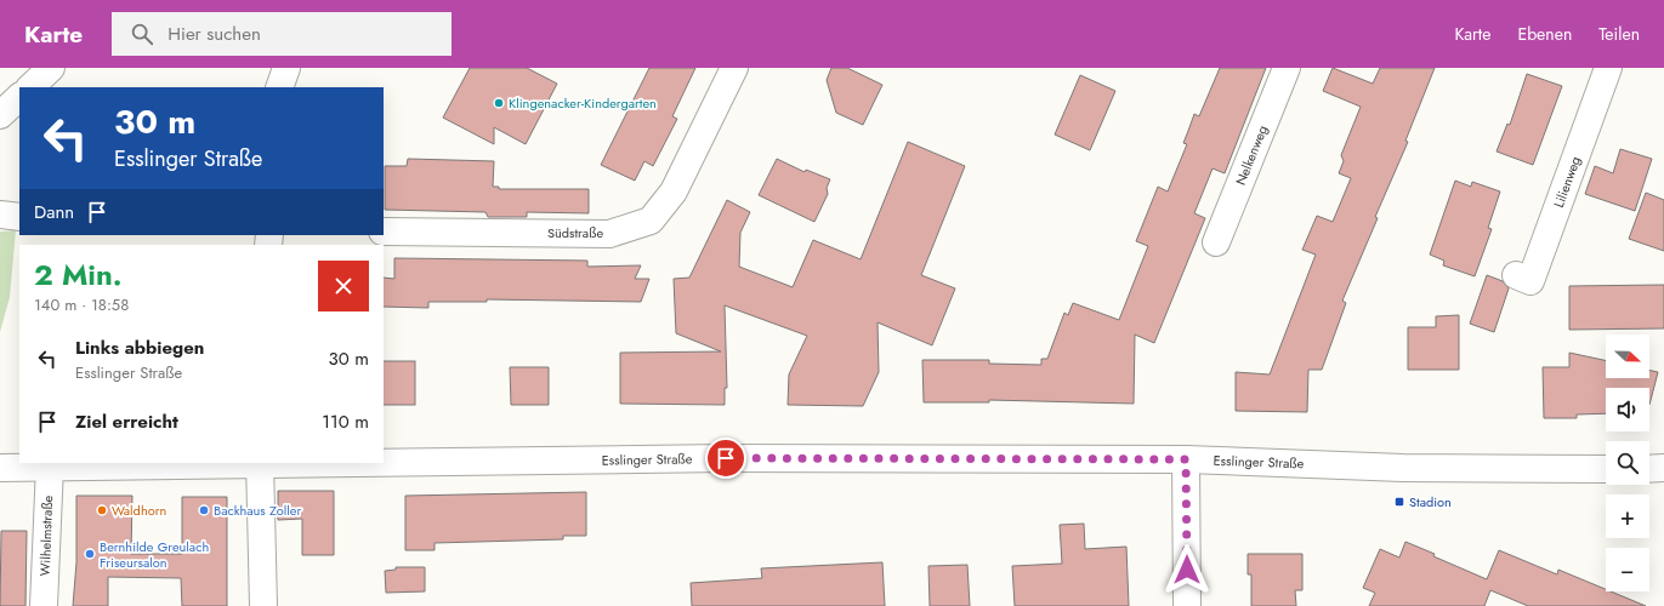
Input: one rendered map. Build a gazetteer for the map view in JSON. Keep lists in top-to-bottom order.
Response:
{
  "streets": {
    "main road": [
      "Nelkenweg",
      "Lilienweg",
      "Südstraße",
      "Esslinger Straße",
      "Wilhelmstraße"
    ]
  },
  "crossings": [
    ["Esslinger Straße", "Wilhelmstraße"]
  ],
  "places": {
    "other": [
      "Klingenacker-Kindergarten",
      "Waldhorn",
      "Backhaus Zoller",
      "Bernhilde Greulach Friseursalon"
    ],
    "transit": ["Stadion"]
  },
  "north": "right",
  "page": {
    "header": "Karte",
    "search": "Hier suchen",
    "nav": ["Karte", "Ebenen", "Teilen"],
    "turn": ["30 m", "Esslinger Straße"],
    "then": "Dann",
    "heading": ["2 Min.", "140 m · 18:58"],
    "list": [
      {
        "name": "Links abbiegen",
        "note": "Esslinger Straße",
        "value": "30 m"
      },
      {
        "name": "Ziel erreicht",
        "value": "110 m"
      }
    ],
    "map_buttons": ["+", "−"]
  }
}
